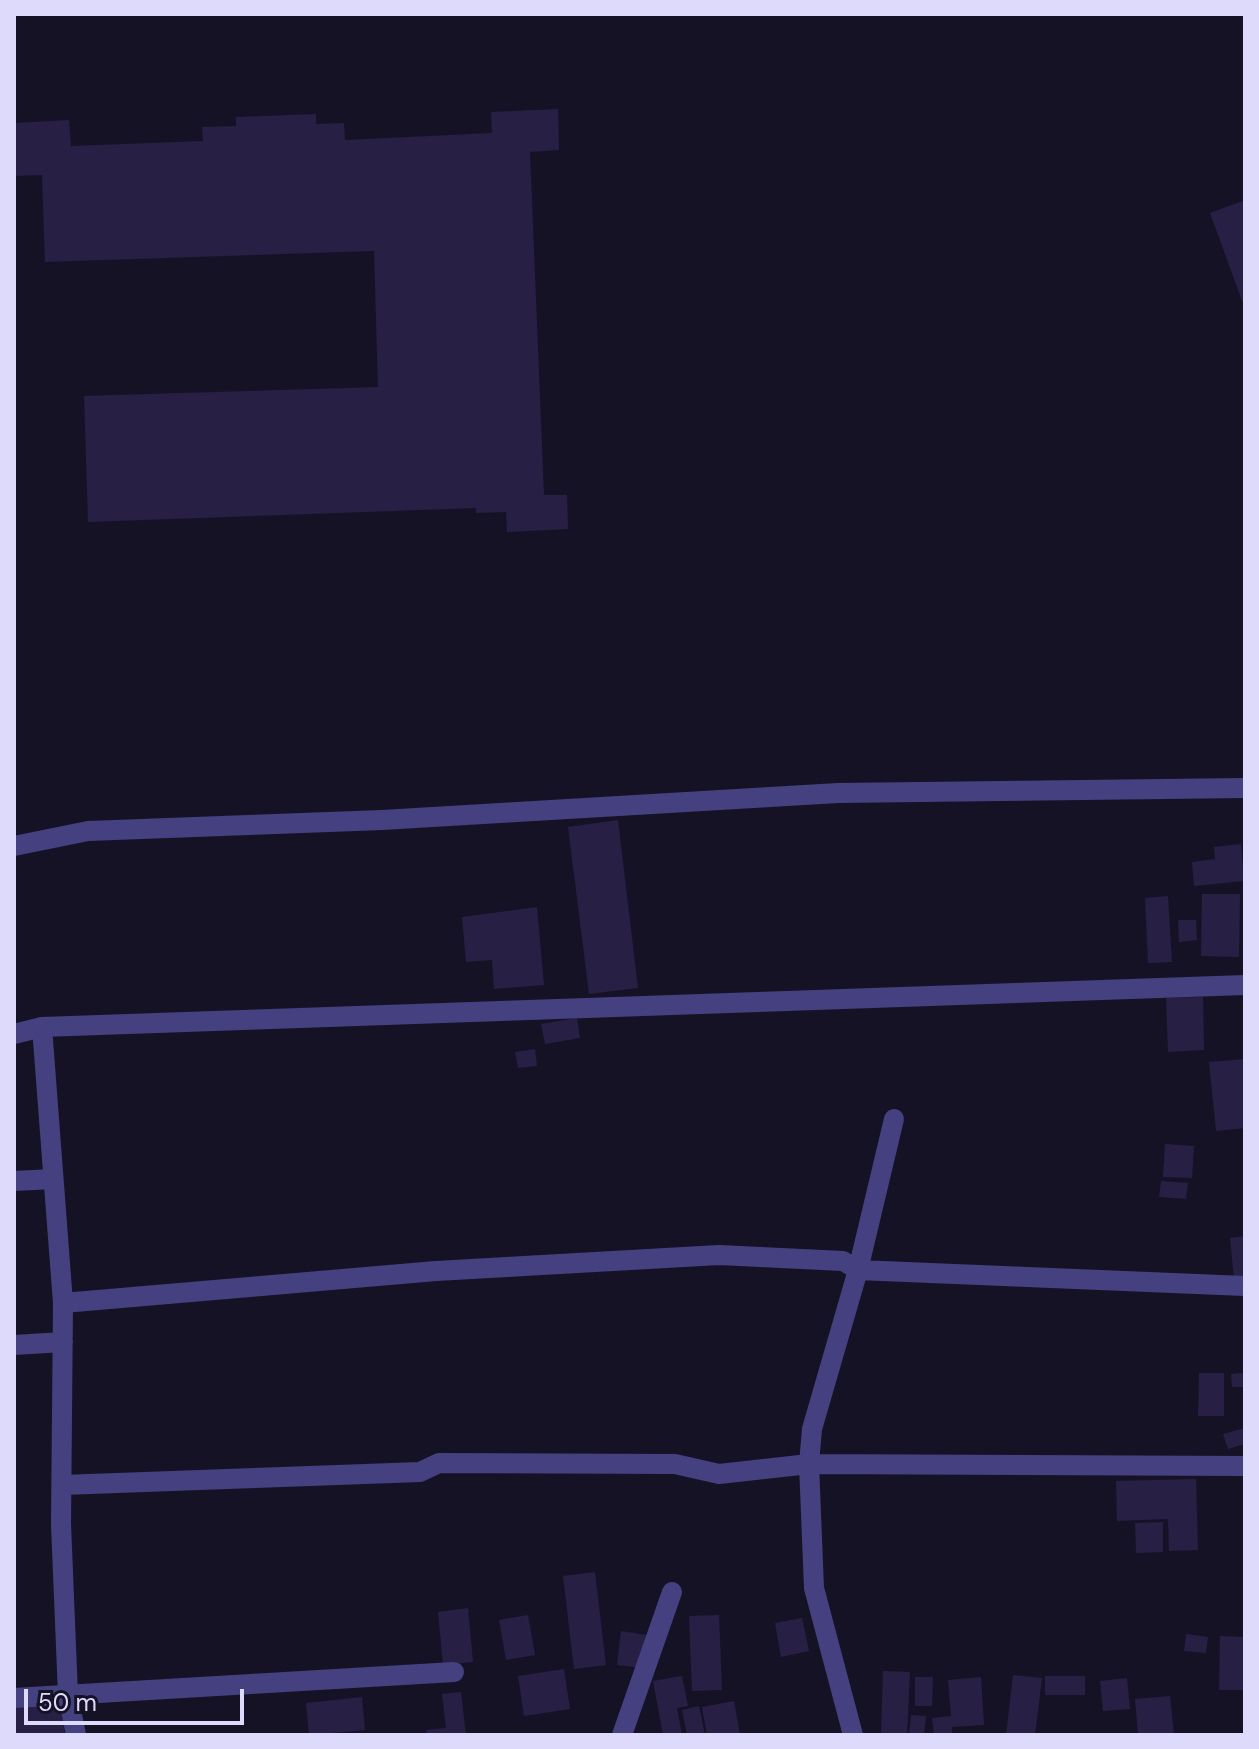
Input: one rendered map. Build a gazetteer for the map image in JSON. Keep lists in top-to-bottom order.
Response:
{
  "scale_bar": "50 m"
}
